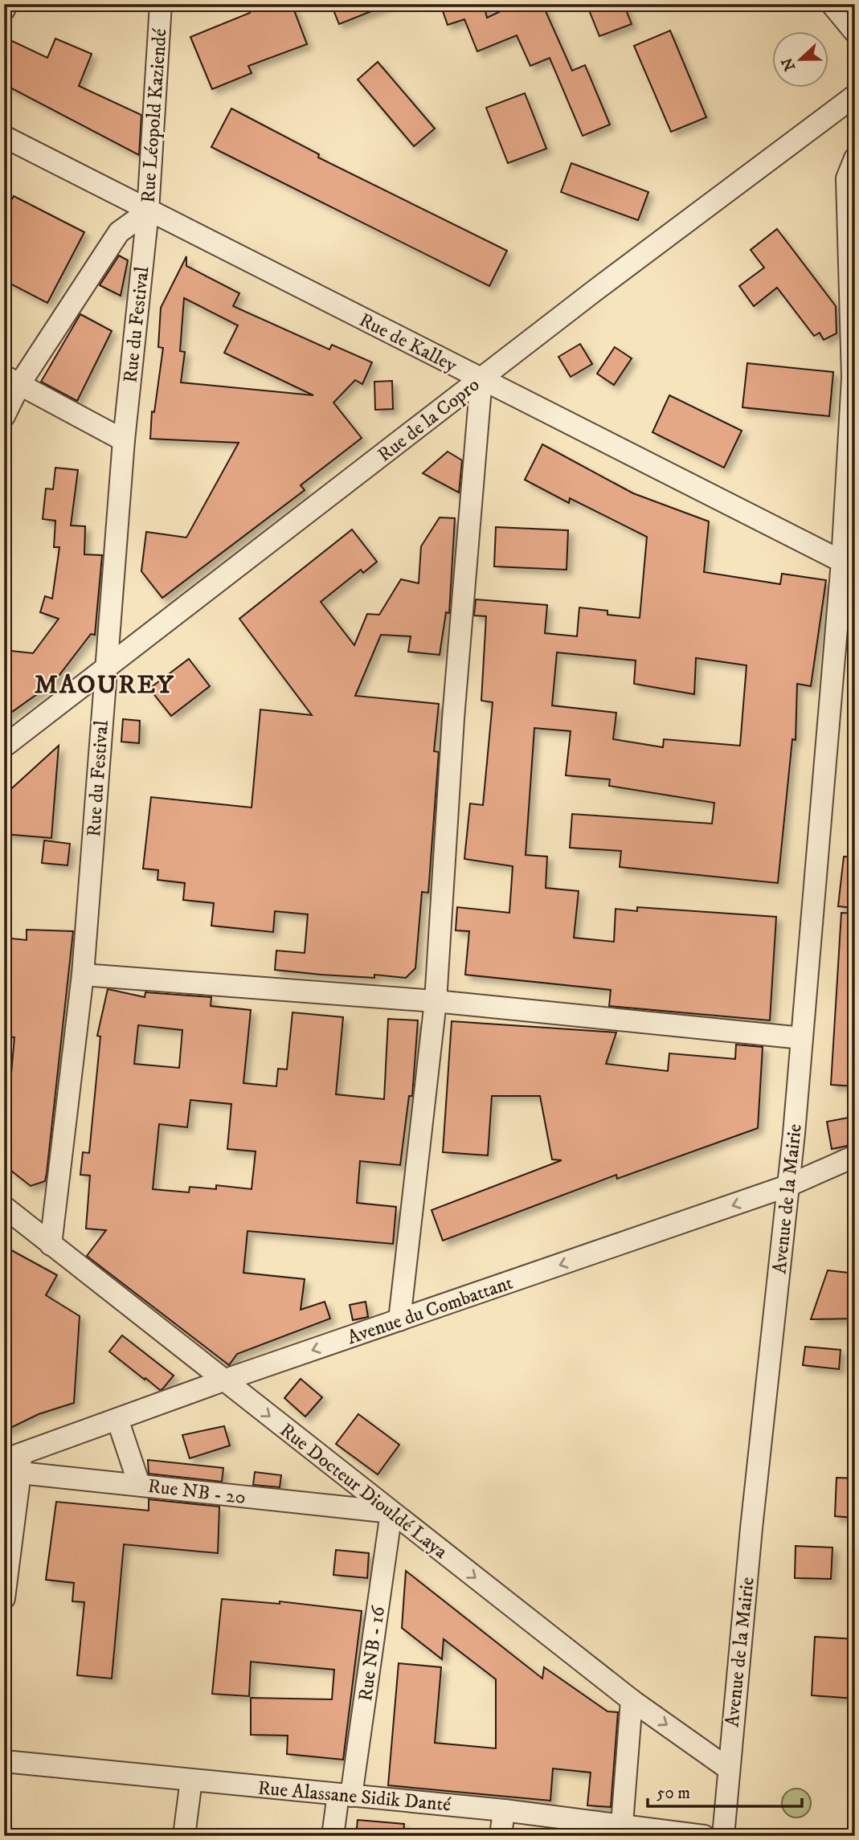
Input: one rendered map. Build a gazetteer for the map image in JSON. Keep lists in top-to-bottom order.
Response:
{
  "streets": {
    "street": [
      "Rue Léopold Kaziendé",
      "Rue du Festival",
      "Rue de Kalley",
      "Rue de la Copro",
      "Avenue de la Mairie",
      "Avenue du Combattant",
      "Rue Docteur Diouldé Laya",
      "Rue NB - 20",
      "Rue NB - 16",
      "Rue Alassane Sidik Danté"
    ]
  },
  "crossings": [
    ["Rue Léopold Kaziendé", "Rue du Festival"],
    ["Rue Léopold Kaziendé", "Rue de Kalley"],
    ["Rue du Festival", "Rue de Kalley"],
    ["Rue du Festival", "Rue de la Copro"],
    ["Rue du Festival", "Rue Docteur Diouldé Laya"],
    ["Rue de Kalley", "Rue de la Copro"],
    ["Rue de Kalley", "Avenue de la Mairie"],
    ["Avenue de la Mairie", "Avenue du Combattant"],
    ["Avenue de la Mairie", "Rue Docteur Diouldé Laya"],
    ["Avenue du Combattant", "Rue Docteur Diouldé Laya"],
    ["Avenue du Combattant", "Rue NB - 20"],
    ["Rue Docteur Diouldé Laya", "Rue NB - 20"],
    ["Rue Docteur Diouldé Laya", "Rue NB - 16"],
    ["Rue NB - 20", "Rue NB - 16"],
    ["Rue NB - 16", "Rue Alassane Sidik Danté"]
  ],
  "one_way": ["Avenue du Combattant", "Rue Docteur Diouldé Laya"],
  "districts": ["MAOUREY"],
  "scale_bar": "50 m",
  "north": "left"
}
